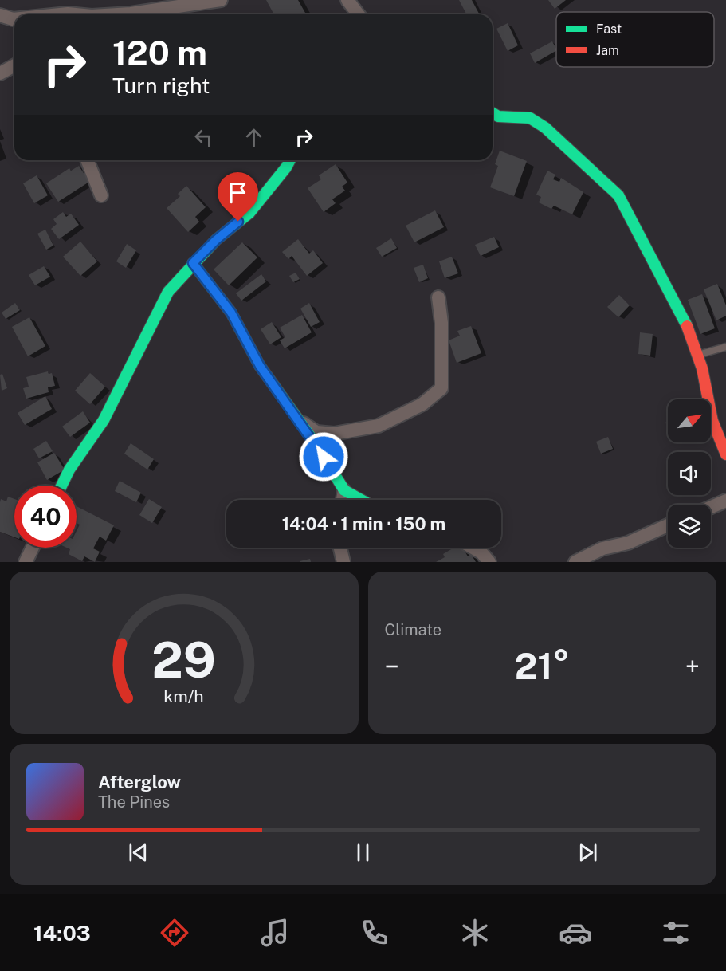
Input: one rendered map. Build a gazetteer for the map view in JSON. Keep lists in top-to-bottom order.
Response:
{
  "legend": ["Fast", "Jam"],
  "north": "top right",
  "page": {
    "turn": ["120 m", "Turn right"],
    "limit": "40",
    "trip": "14:04 · 1 min · 150 m",
    "tile": "Climate",
    "heat": ["−", "21°", "+"],
    "song": ["Afterglow", "The Pines"],
    "tabs": "14:03",
    "gauge": ["29", "km/h"]
  }
}
